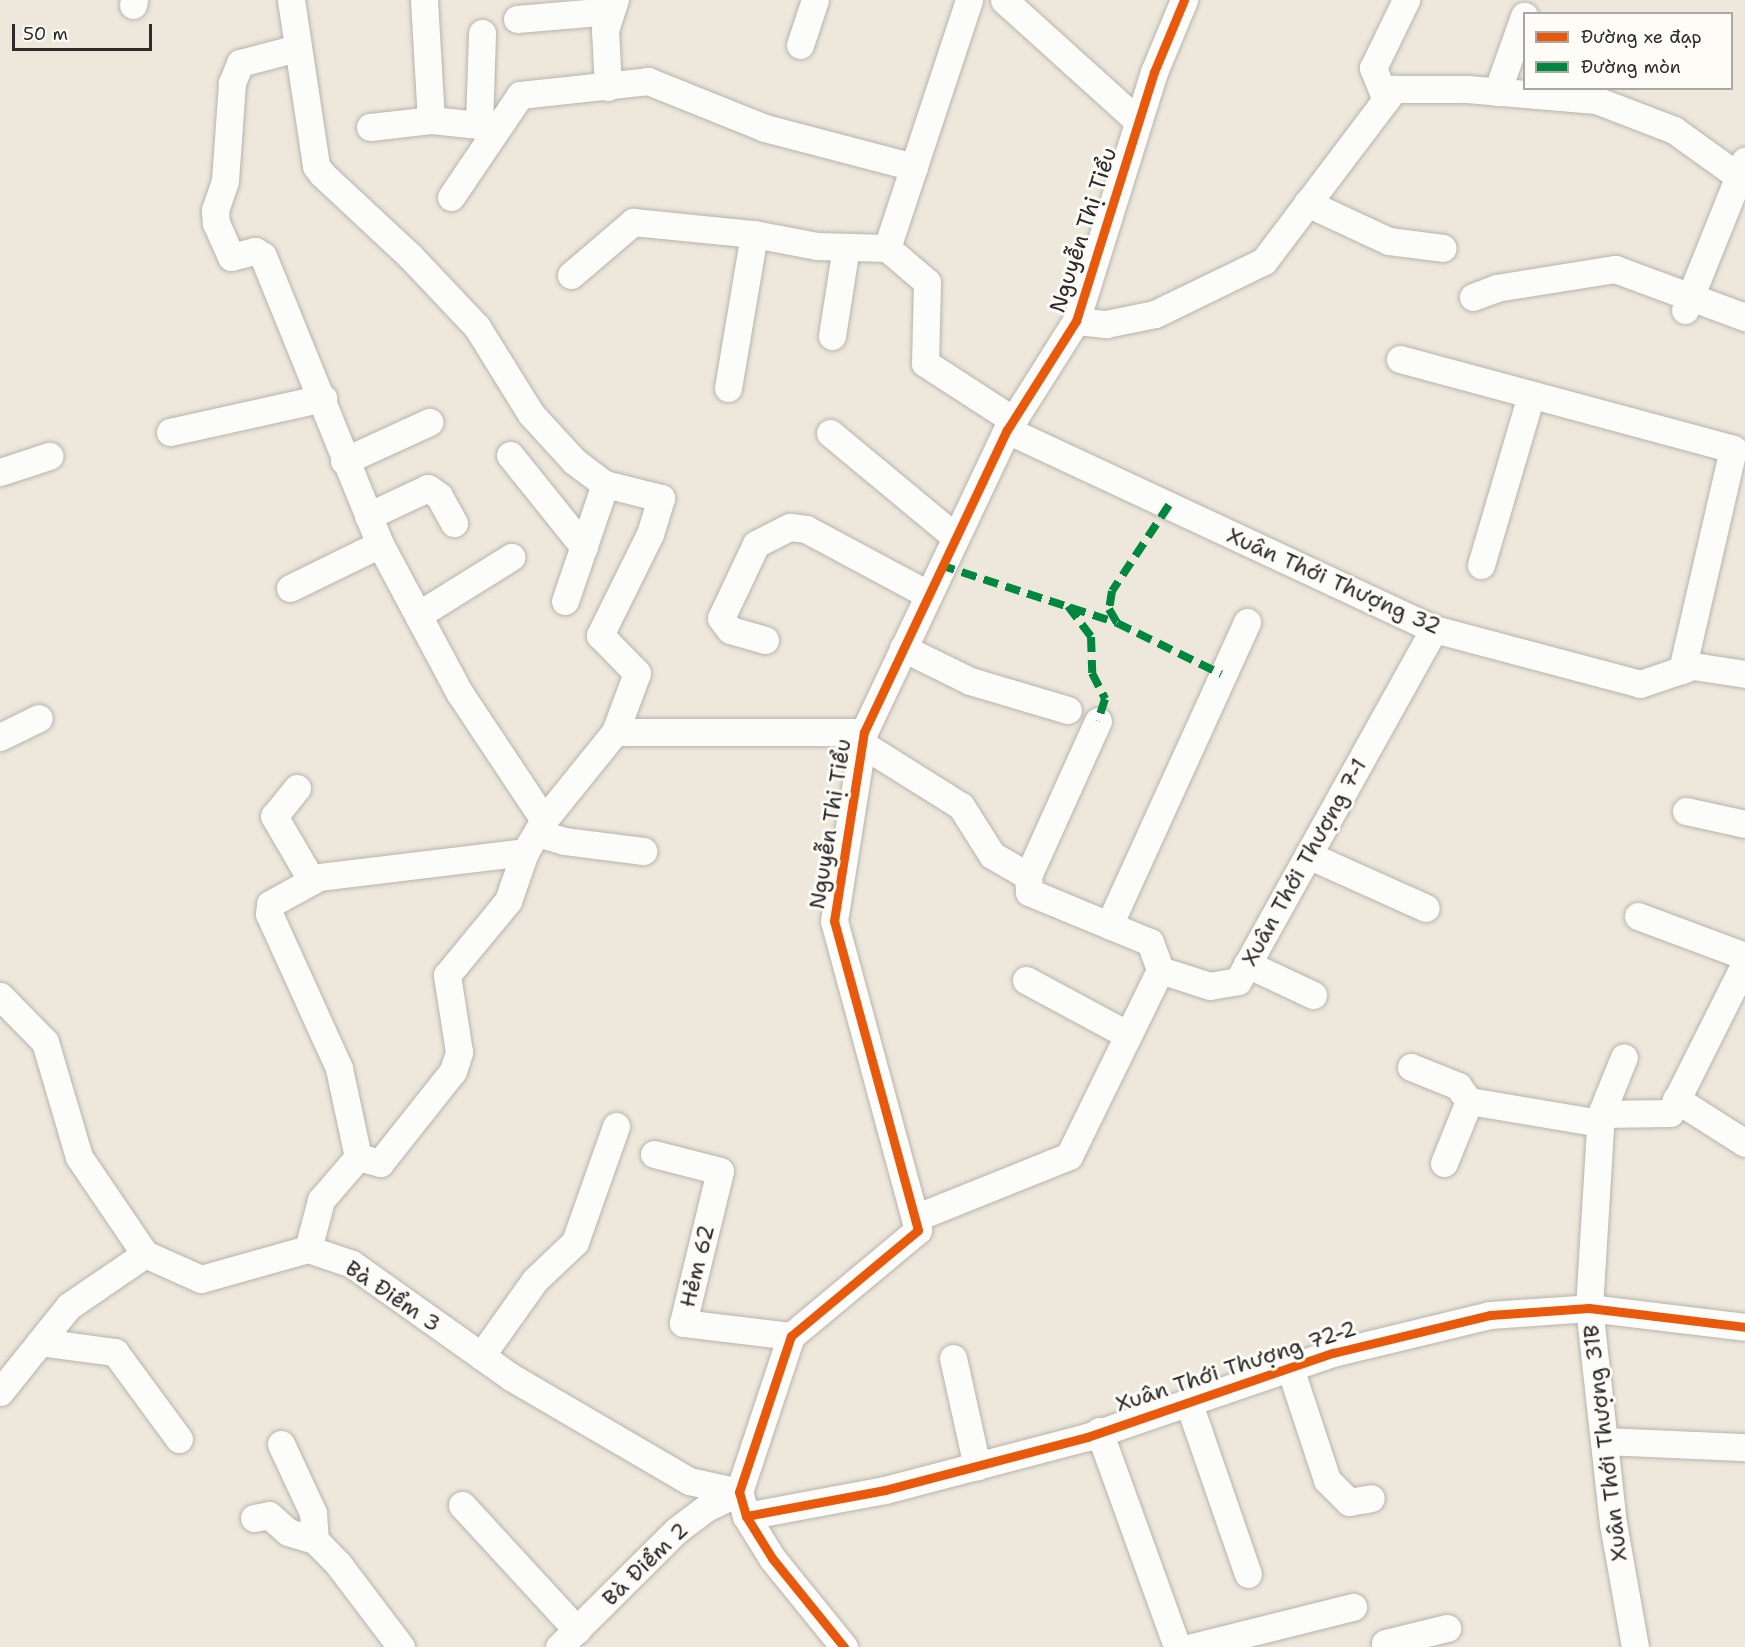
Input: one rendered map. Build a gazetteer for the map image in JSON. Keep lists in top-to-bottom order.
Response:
{
  "streets": {
    "street": [
      "Nguyễn Thị Tiểu",
      "Xuân Thới Thượng 32",
      "Xuân Thới Thượng 7-1",
      "Hẻm 62",
      "Bà Điểm 3",
      "Xuân Thới Thượng 72-2",
      "Xuân Thới Thượng 31B",
      "Bà Điểm 2"
    ]
  },
  "crossings": [
    ["Nguyễn Thị Tiểu", "Xuân Thới Thượng 32"],
    ["Xuân Thới Thượng 32", "Xuân Thới Thượng 7-1"],
    ["Bà Điểm 3", "Xuân Thới Thượng 72-2"],
    ["Bà Điểm 3", "Bà Điểm 2"],
    ["Xuân Thới Thượng 72-2", "Xuân Thới Thượng 31B"],
    ["Xuân Thới Thượng 72-2", "Bà Điểm 2"]
  ],
  "legend": ["Đường xe đạp", "Đường mòn"],
  "scale_bar": "50 m"
}
